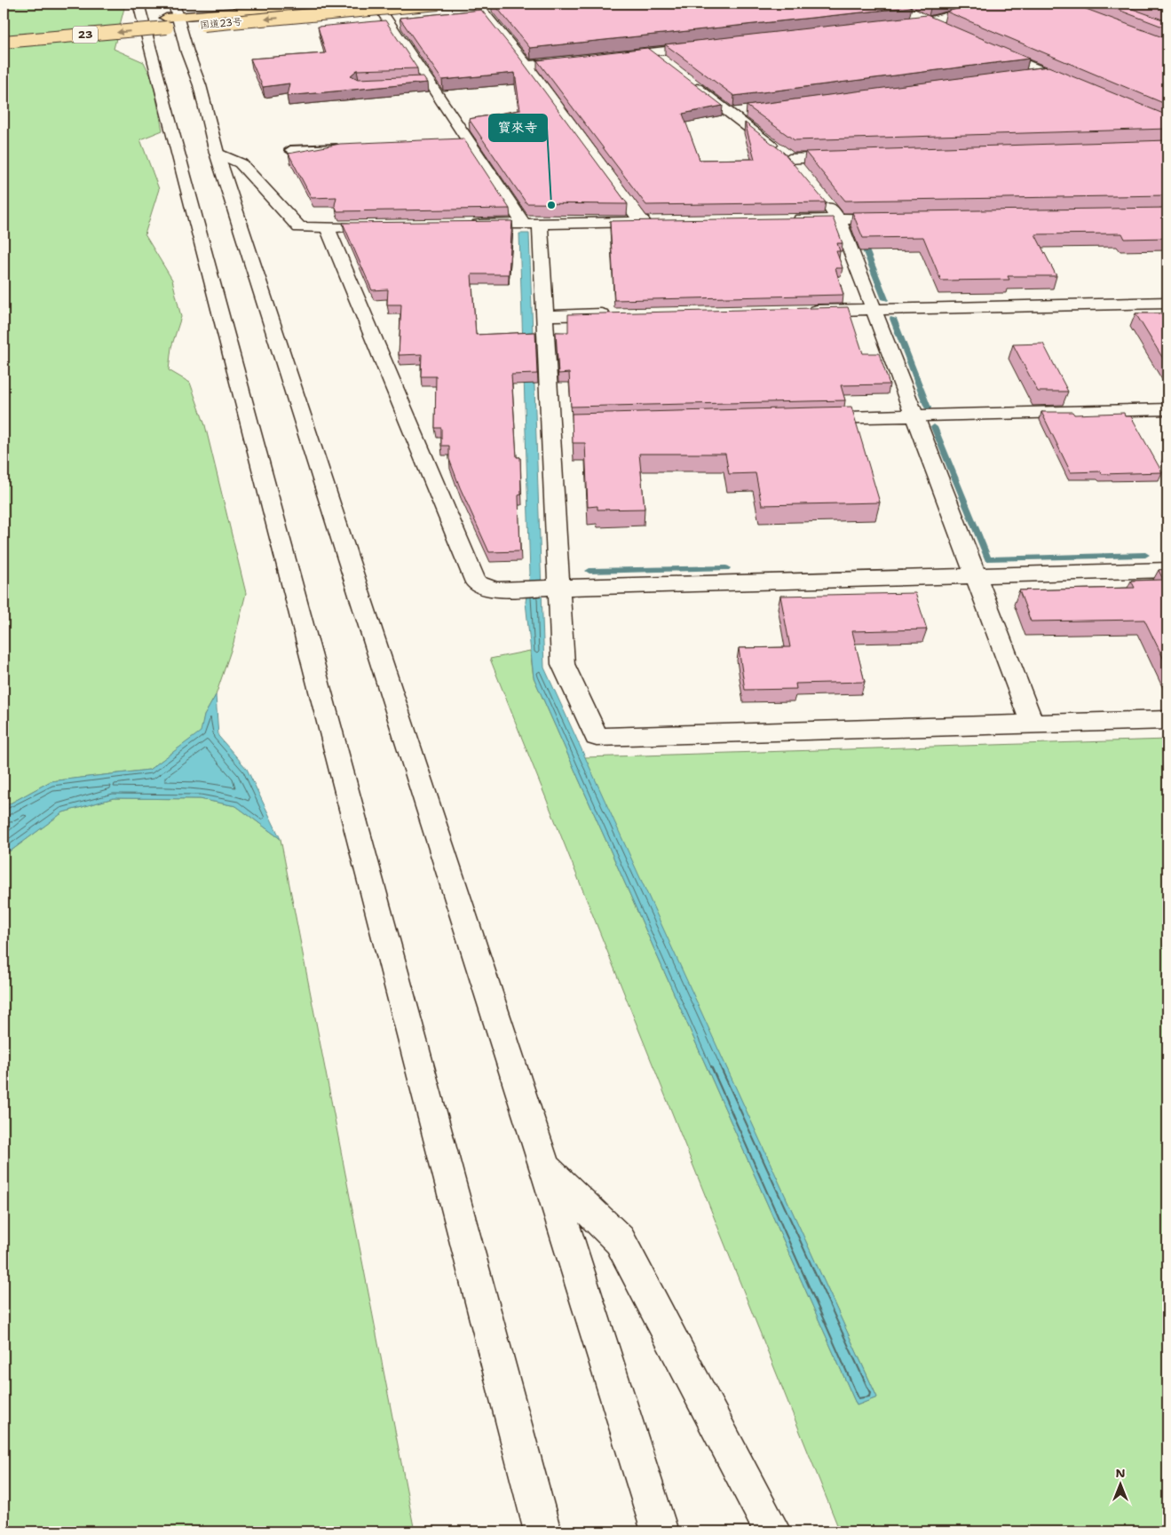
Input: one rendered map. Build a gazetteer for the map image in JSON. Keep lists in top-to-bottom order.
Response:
{
  "streets": {
    "highway": ["国道23号", "23"]
  },
  "places": ["寳來寺"],
  "north": "top"
}
